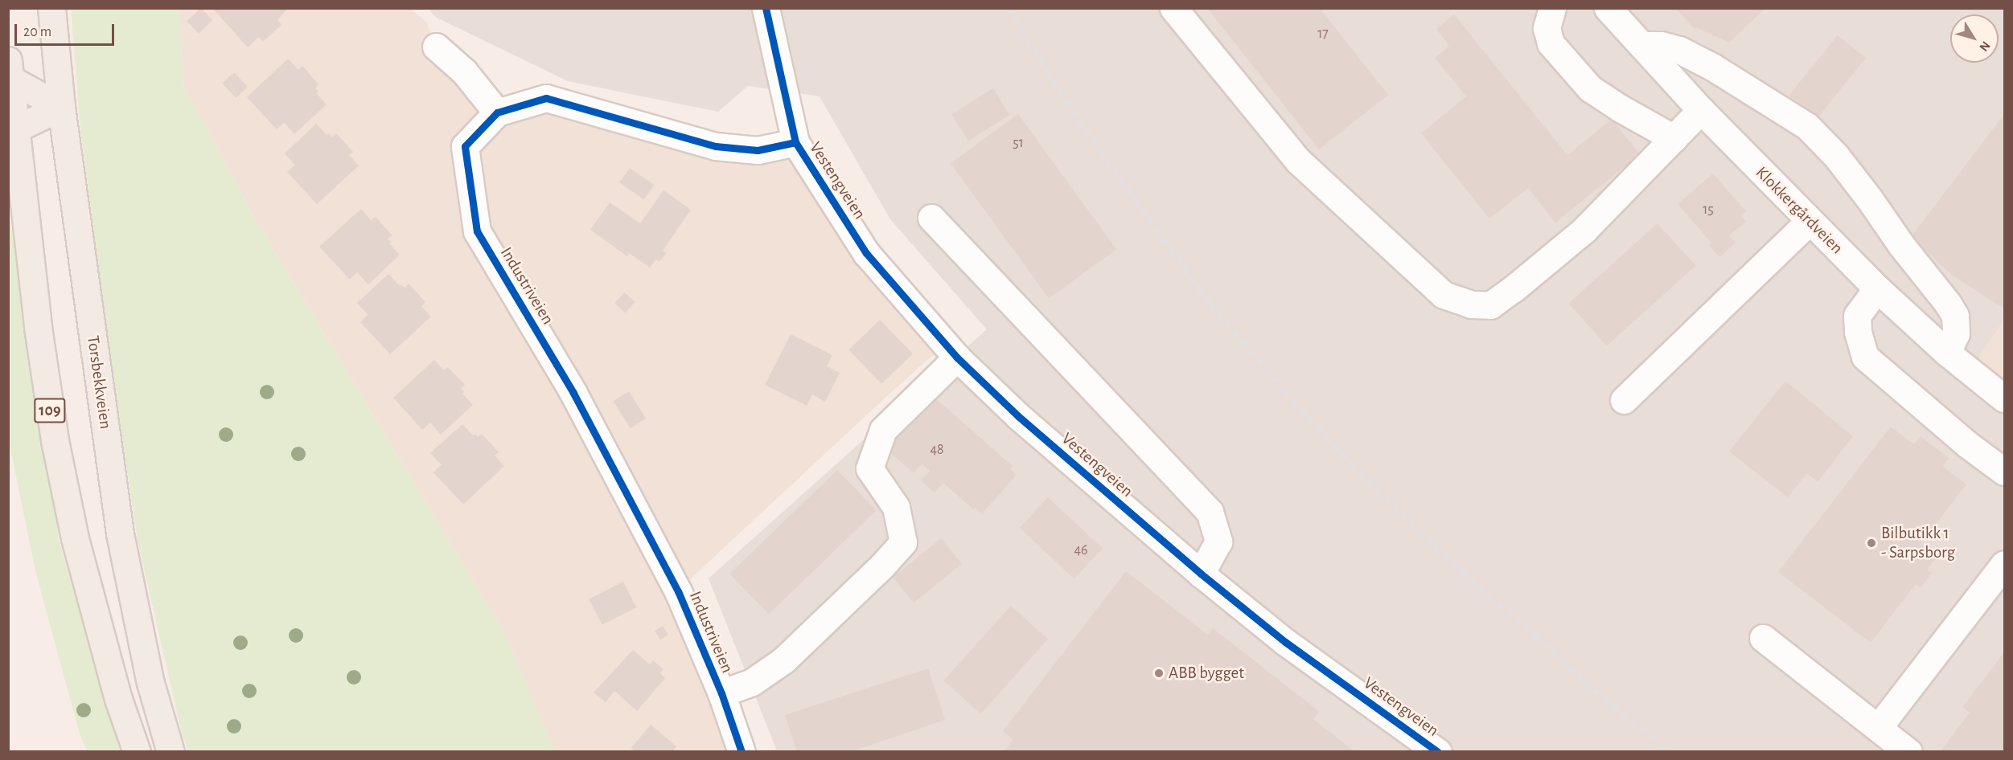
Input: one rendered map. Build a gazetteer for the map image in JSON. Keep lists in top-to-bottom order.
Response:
{
  "streets": {
    "main road": ["Torsbekkveien", "109"],
    "street": ["Vestengveien", "Klokkergårdveien", "Industriveien"]
  },
  "crossings": [
    ["Vestengveien", "Industriveien"],
    ["Torsbekkveien", "109"]
  ],
  "places": ["Bilbutikk 1 - Sarpsborg", "ABB bygget"],
  "house_numbers": [
    "17",
    "51",
    "15",
    "48",
    "46"
  ],
  "scale_bar": "20 m",
  "north": "bottom right"
}
